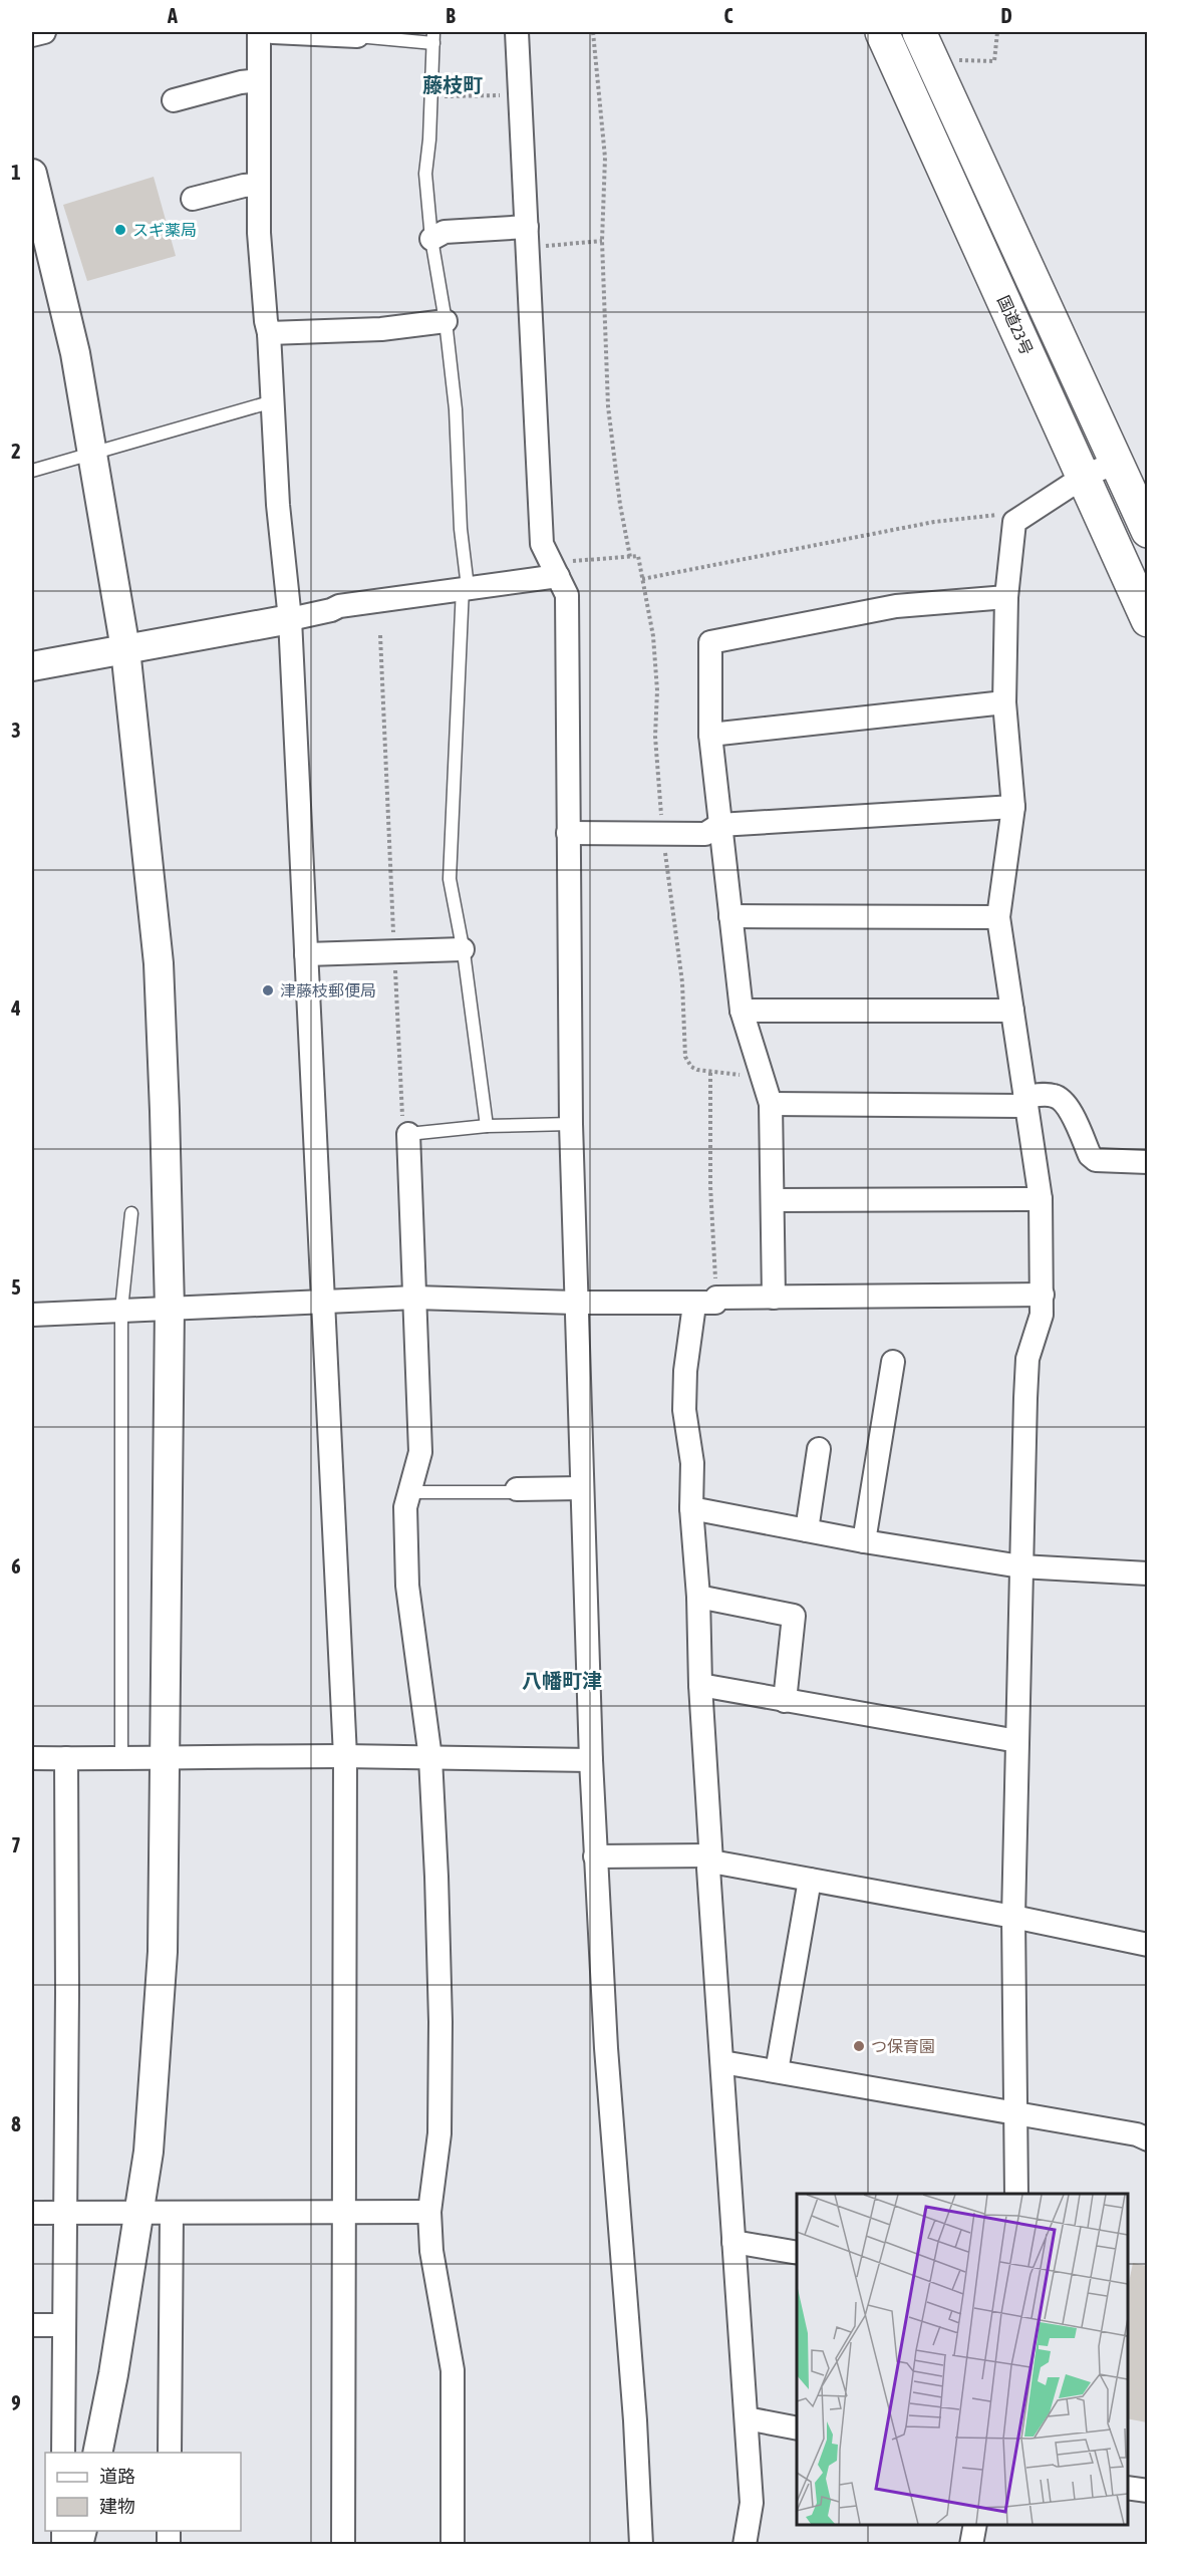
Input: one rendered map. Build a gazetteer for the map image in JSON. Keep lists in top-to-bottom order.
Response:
{
  "streets": {
    "highway": ["国道23号"]
  },
  "districts": ["藤枝町", "八幡町津"],
  "places": ["スギ薬局", "津藤枝郵便局", "つ保育園"],
  "legend": ["道路", "建物"],
  "grid": {
    "columns": [
      "A",
      "B",
      "C",
      "D"
    ],
    "rows": [
      "1",
      "2",
      "3",
      "4",
      "5",
      "6",
      "7",
      "8",
      "9"
    ]
  }
}
